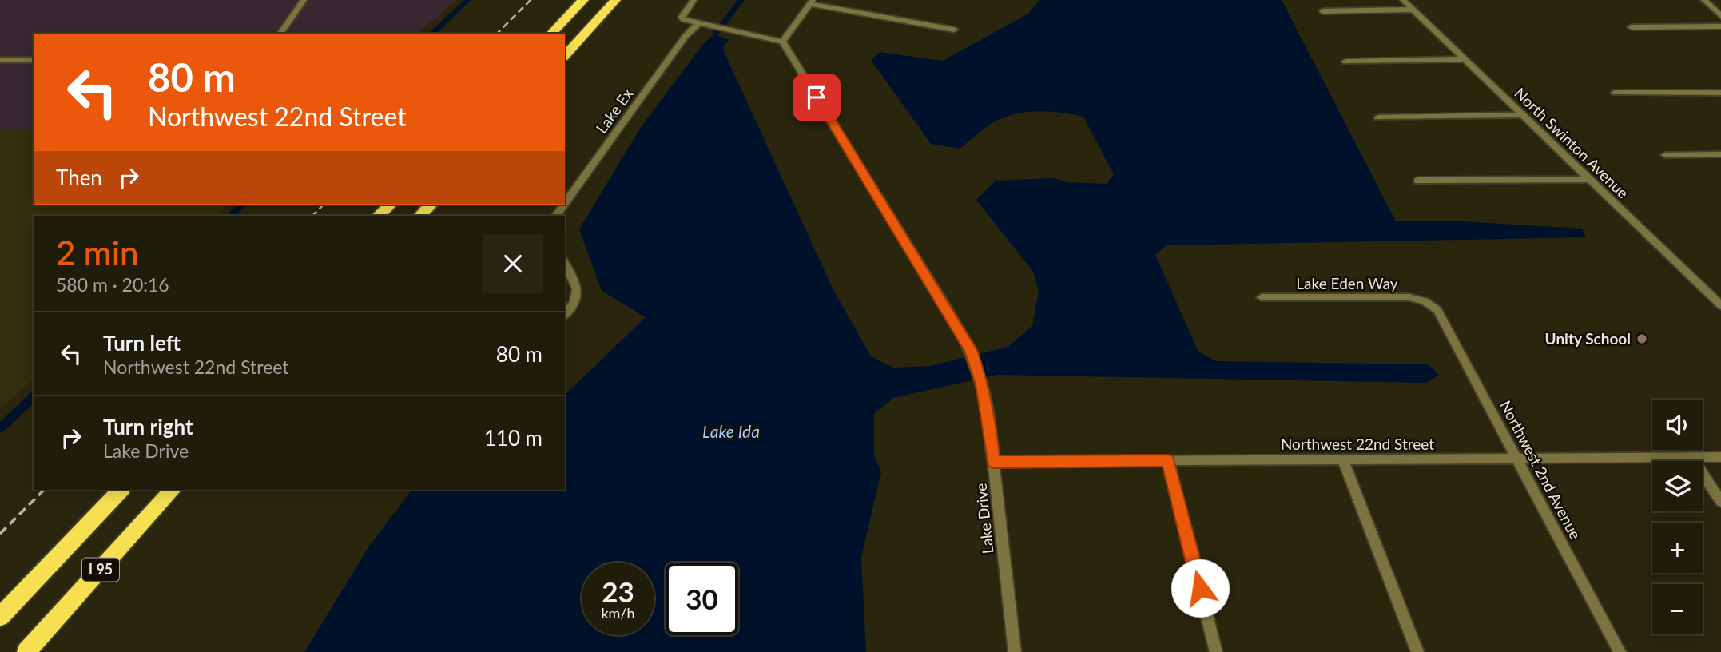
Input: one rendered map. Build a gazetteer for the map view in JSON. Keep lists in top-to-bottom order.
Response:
{
  "streets": {
    "highway": ["I 95"],
    "street": [
      "Lake Ex",
      "North Swinton Avenue",
      "Lake Eden Way",
      "Northwest 22nd Street",
      "Northwest 2nd Avenue",
      "Lake Drive"
    ]
  },
  "crossings": [
    ["Lake Eden Way", "Northwest 2nd Avenue"],
    ["Northwest 22nd Street", "Northwest 2nd Avenue"],
    ["Northwest 22nd Street", "Lake Drive"]
  ],
  "water": ["Lake Ida"],
  "places": ["Unity School"],
  "page": {
    "turn": ["80 m", "Northwest 22nd Street"],
    "then": "Then",
    "heading": ["2 min", "580 m · 20:16"],
    "list": [
      {
        "name": "Turn left",
        "note": "Northwest 22nd Street",
        "value": "80 m"
      },
      {
        "name": "Turn right",
        "note": "Lake Drive",
        "value": "110 m"
      }
    ],
    "map_buttons": ["+", "−"],
    "speed": "23 km/h",
    "limit": "30"
  }
}
